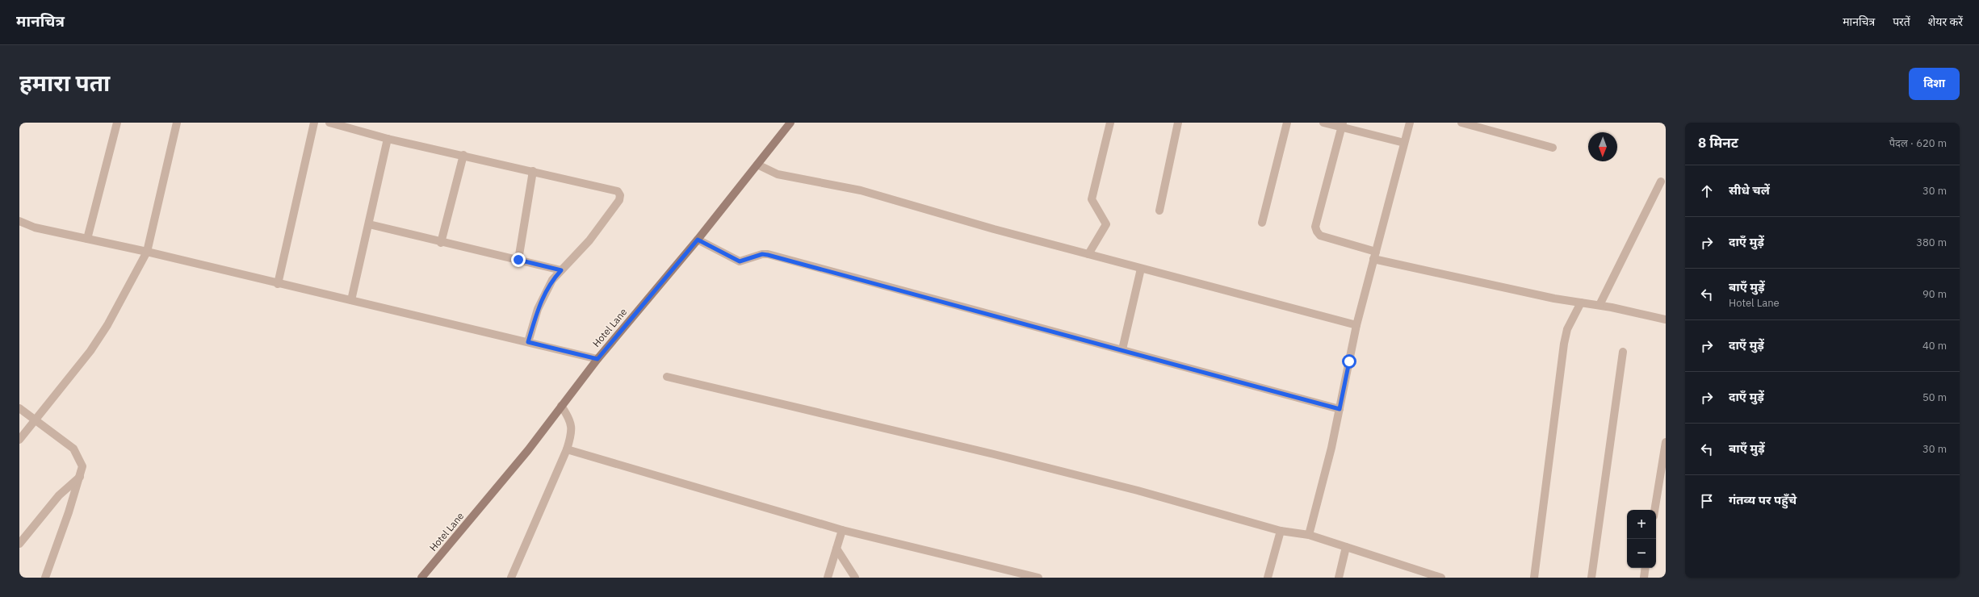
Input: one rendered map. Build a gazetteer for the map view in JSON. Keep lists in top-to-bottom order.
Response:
{
  "streets": {
    "street": ["Hotel Lane"]
  },
  "north": "bottom",
  "page": {
    "header": "मानचित्र",
    "nav": ["मानचित्र", "परतें", "शेयर करें"],
    "title": "हमारा पता",
    "buttons": "दिशा",
    "heading": ["8 मिनट", "पैदल · 620 m"],
    "list": [
      ["सीधे चलें", "30 m"],
      ["दाएँ मुड़ें", "380 m"],
      ["बाएँ मुड़ें", "Hotel Lane", "90 m"],
      ["दाएँ मुड़ें", "40 m"],
      ["दाएँ मुड़ें", "50 m"],
      ["बाएँ मुड़ें", "30 m"],
      "गंतव्य पर पहुँचे"
    ],
    "map_buttons": ["+", "−"]
  }
}
